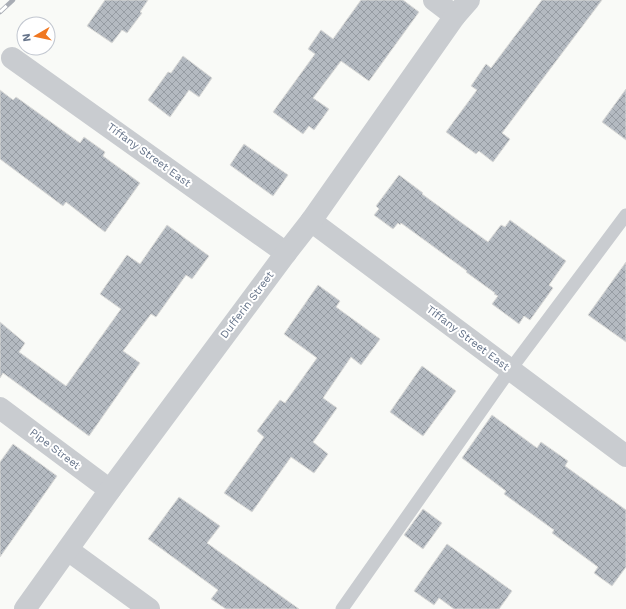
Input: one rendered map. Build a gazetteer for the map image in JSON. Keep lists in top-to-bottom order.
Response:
{
  "streets": {
    "street": ["Tiffany Street East", "Dufferin Street", "Pipe Street"]
  },
  "crossings": [
    ["Tiffany Street East", "Dufferin Street"],
    ["Dufferin Street", "Pipe Street"]
  ],
  "north": "left"
}
